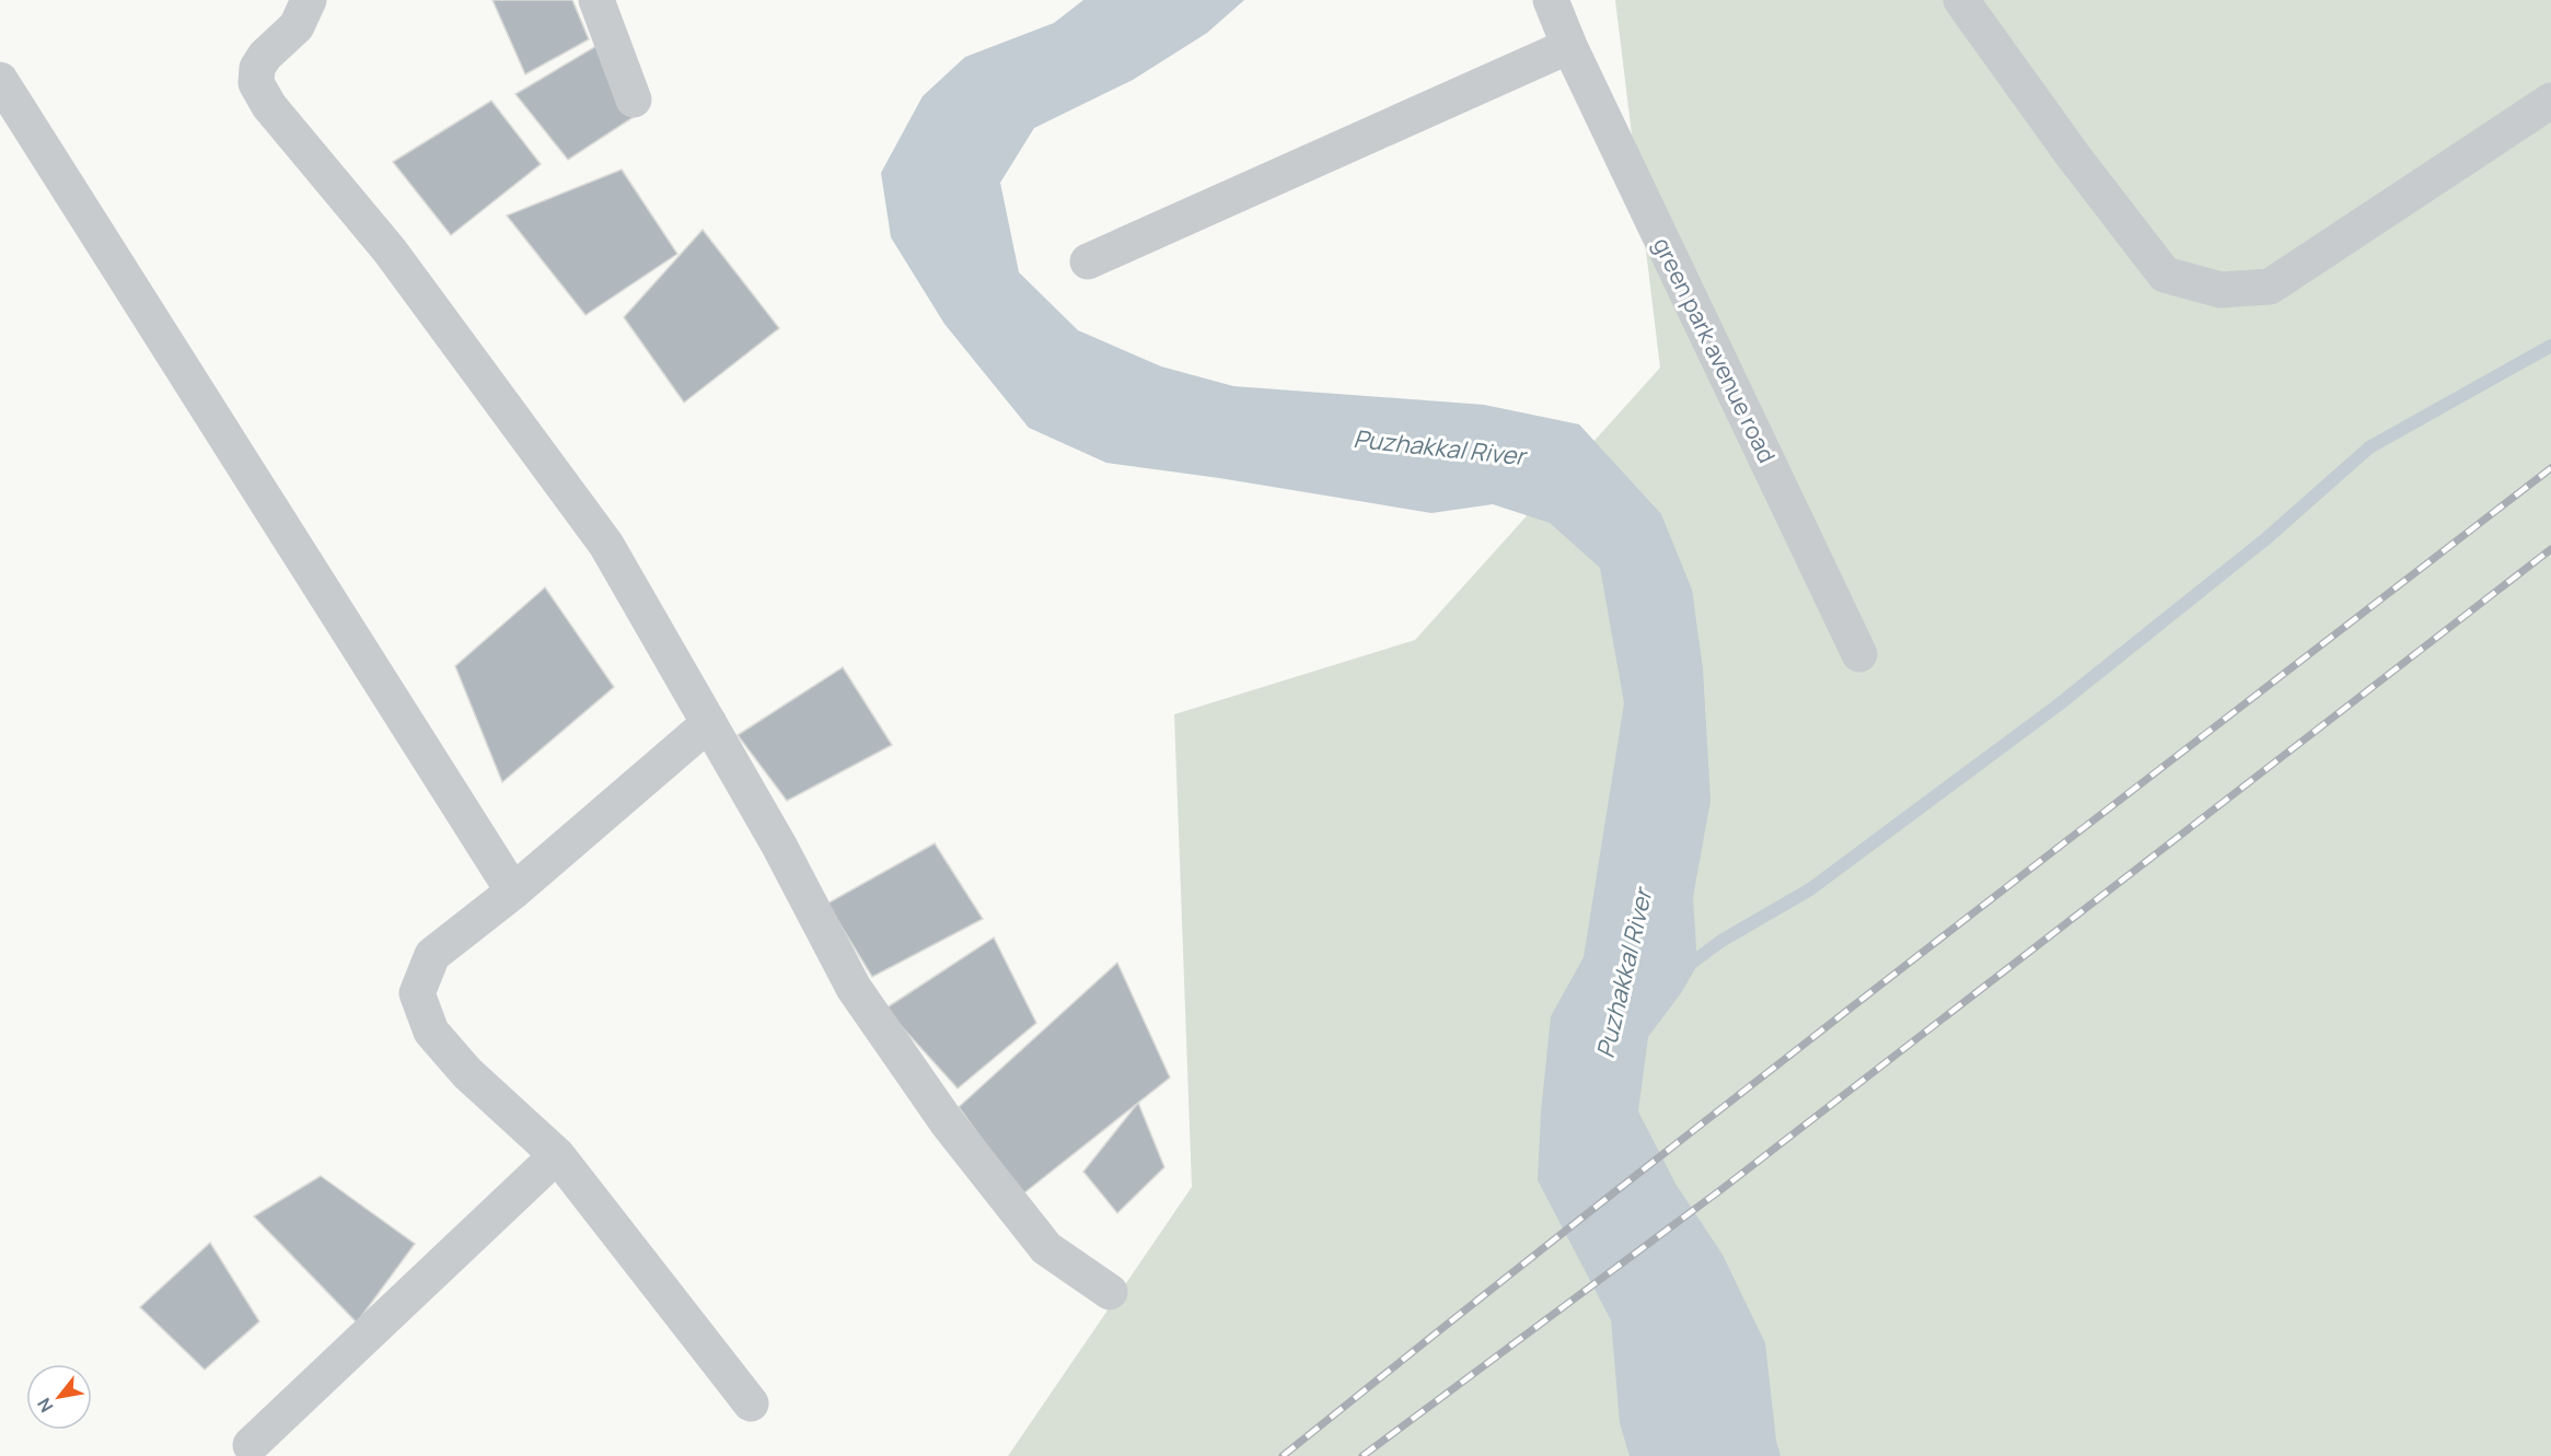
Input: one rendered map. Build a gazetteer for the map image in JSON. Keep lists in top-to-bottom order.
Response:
{
  "streets": {
    "street": ["green park avenue road"]
  },
  "water": ["Puzhakkal River"],
  "north": "bottom left"
}
